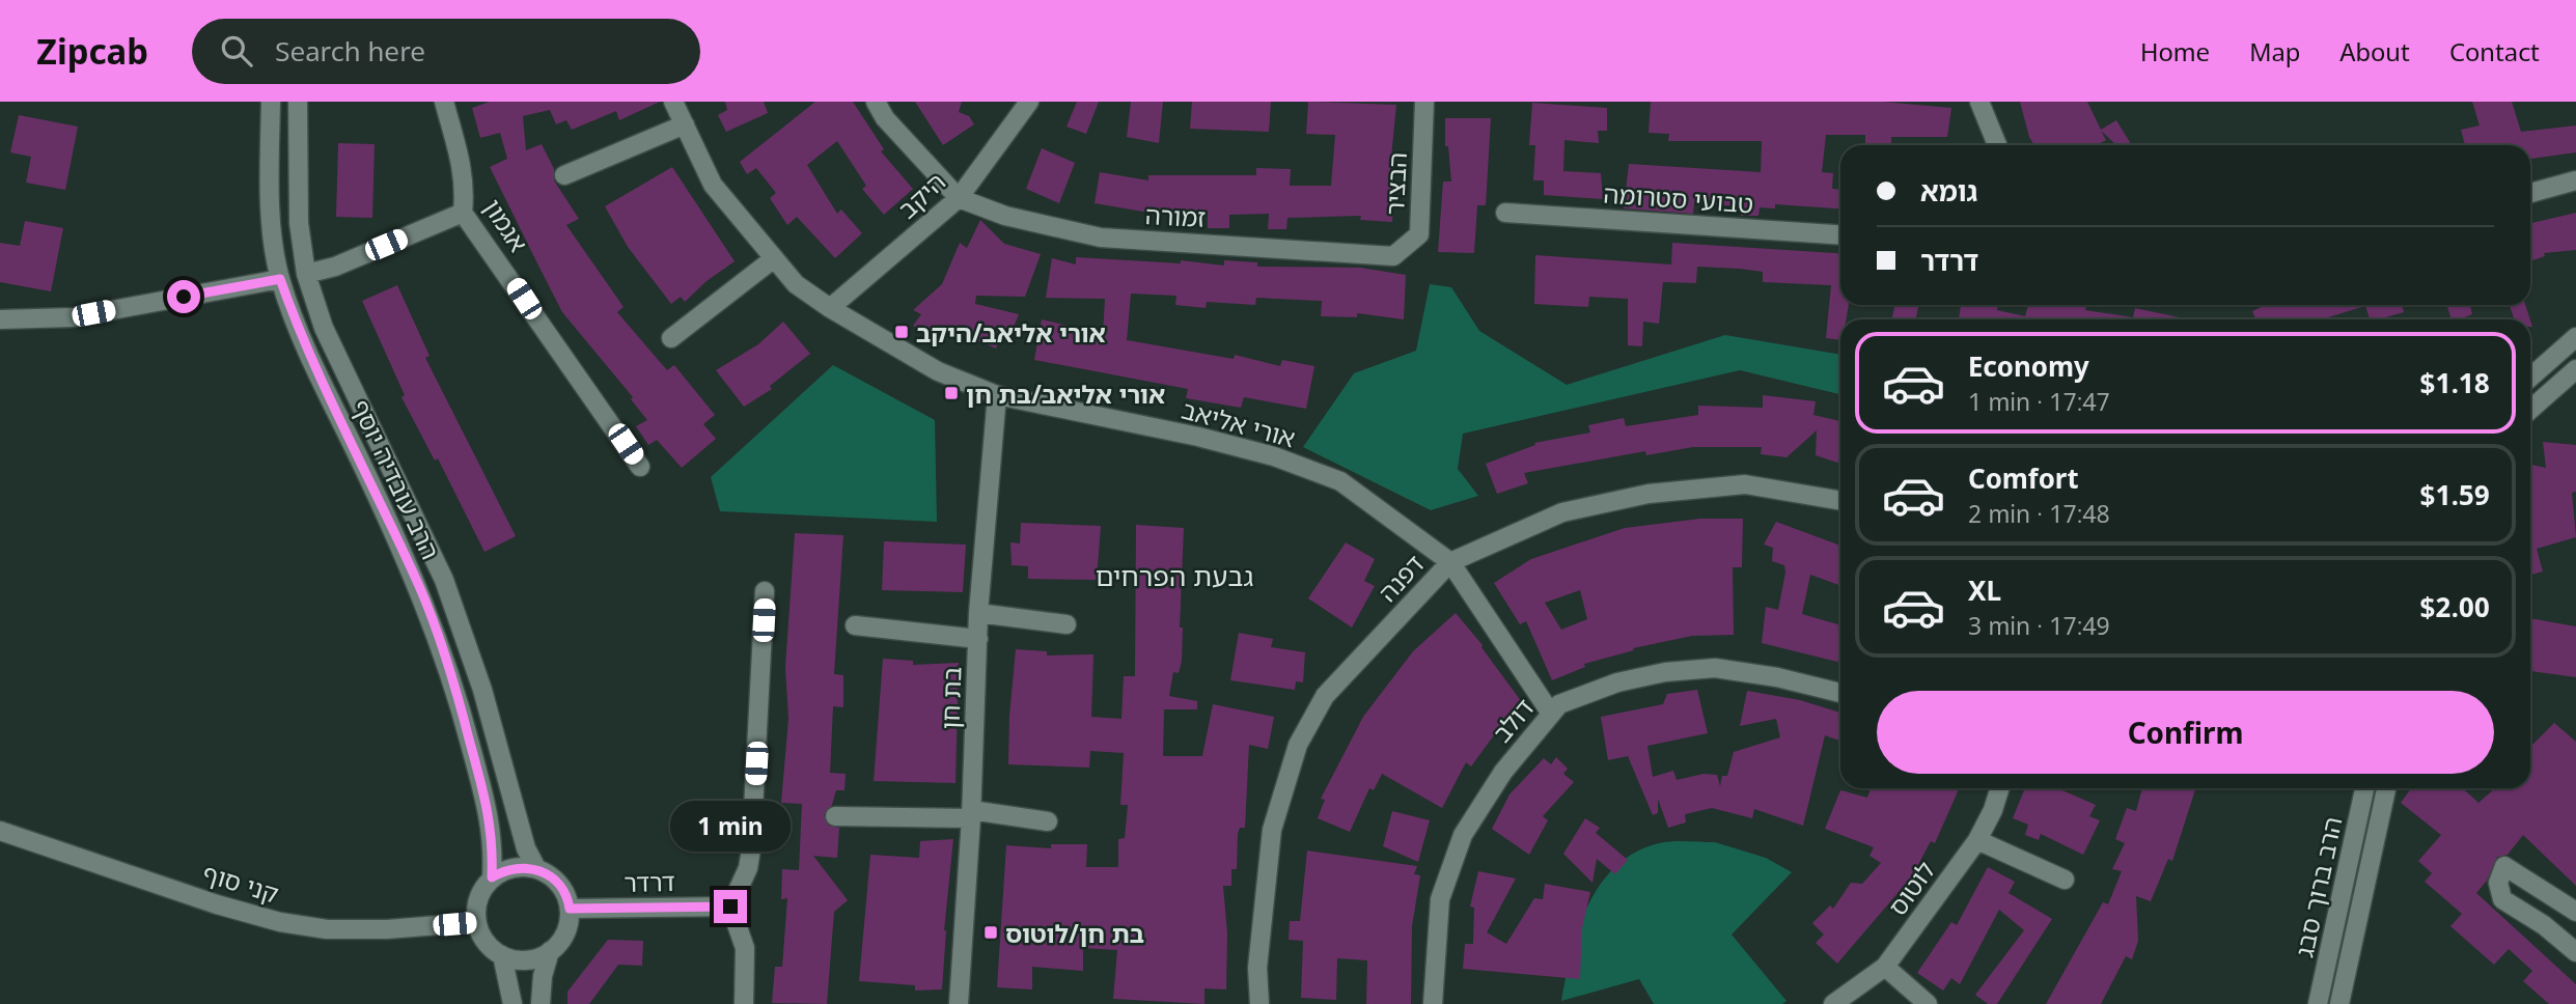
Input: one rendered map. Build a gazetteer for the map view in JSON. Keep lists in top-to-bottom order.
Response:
{
  "streets": {
    "street": [
      "הבציר",
      "היקב",
      "טבועי סטרומה",
      "זמורה",
      "אגמון",
      "אורי אליאב",
      "הרב עובדיה יוסף",
      "דפנה",
      "בת חן",
      "דולב",
      "דרדר",
      "קני סוף",
      "הרב ברוך סבג",
      "לוטוס"
    ]
  },
  "crossings": [
    ["הבציר", "זמורה"],
    ["היקב", "זמורה"],
    ["היקב", "אורי אליאב"],
    ["אורי אליאב", "דפנה"],
    ["אורי אליאב", "בת חן"],
    ["אורי אליאב", "דולב"],
    ["הרב עובדיה יוסף", "דרדר"],
    ["הרב עובדיה יוסף", "קני סוף"],
    ["דרדר", "קני סוף"]
  ],
  "districts": ["גבעת הפרחים"],
  "places": {
    "transit": ["אורי אליאב/היקב", "אורי אליאב/בת חן", "בת חן/לוטוס"]
  },
  "page": {
    "header": "Zipcab",
    "search": "Search here",
    "nav": [
      "Home",
      "Map",
      "About",
      "Contact"
    ],
    "banner": ["גומא", "דרדר"],
    "list": [
      {
        "name": "Economy",
        "note": "1 min · 17:47",
        "value": "$1.18"
      },
      {
        "name": "Comfort",
        "note": "2 min · 17:48",
        "value": "$1.59"
      },
      {
        "name": "XL",
        "note": "3 min · 17:49",
        "value": "$2.00"
      }
    ],
    "buttons": "Confirm",
    "bubble": "1 min"
  }
}
